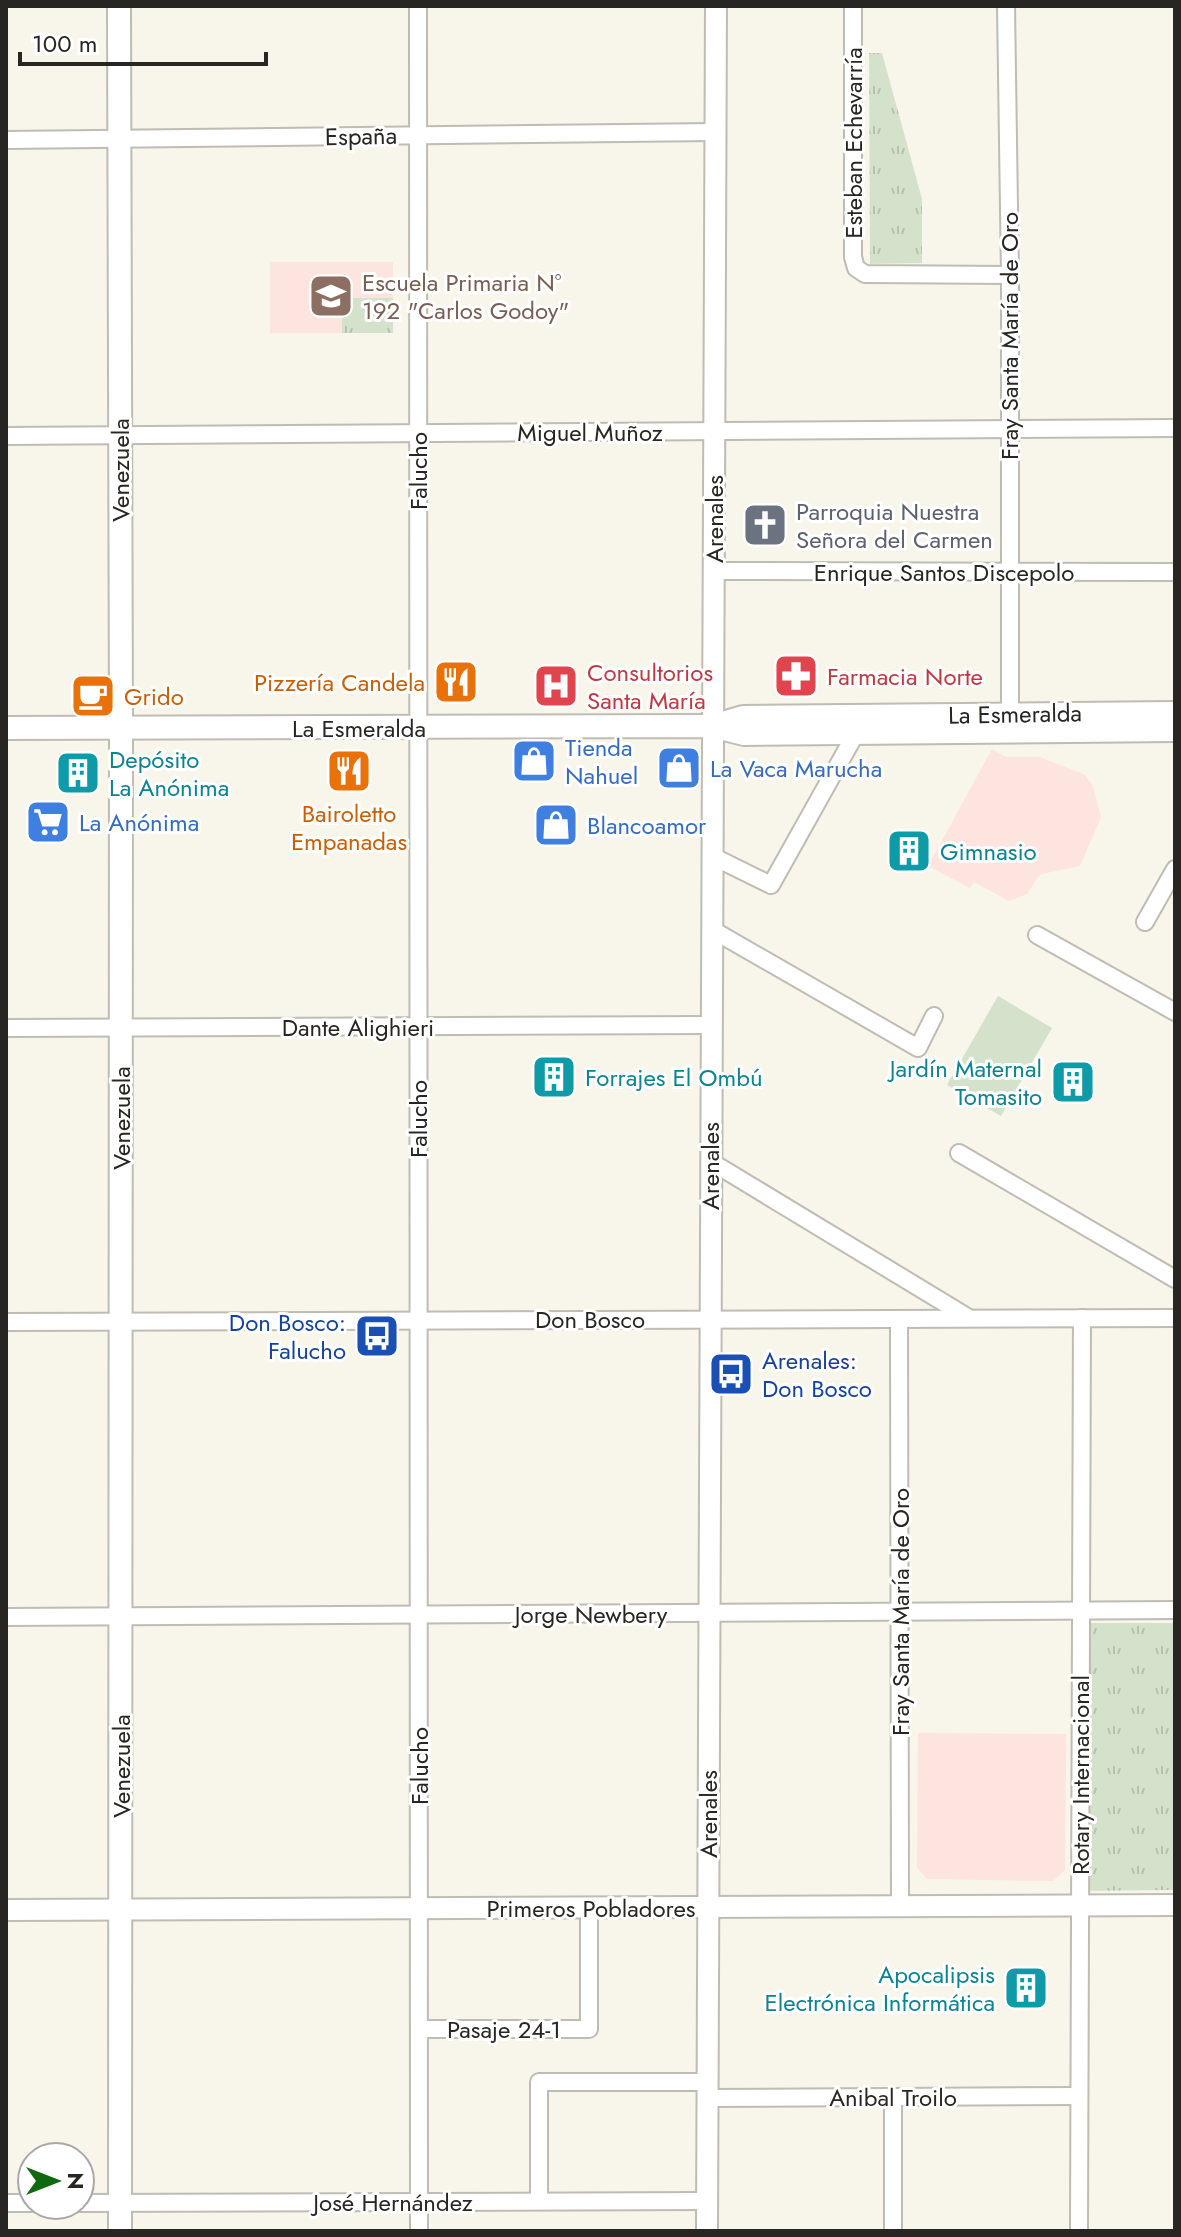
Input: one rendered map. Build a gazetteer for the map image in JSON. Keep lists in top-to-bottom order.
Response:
{
  "streets": {
    "main road": ["Venezuela", "La Esmeralda"],
    "street": [
      "España",
      "Esteban Echevarría",
      "Fray Santa María de Oro",
      "Miguel Muñoz",
      "Falucho",
      "Arenales",
      "Enrique Santos Discepolo",
      "Dante Alighieri",
      "Don Bosco",
      "Jorge Newbery",
      "Rotary Internacional",
      "Primeros Pobladores",
      "Pasaje 24-1",
      "Anibal Troilo",
      "José Hernández"
    ]
  },
  "crossings": [
    ["España", "Venezuela"],
    ["España", "Falucho"],
    ["España", "Arenales"],
    ["Esteban Echevarría", "Fray Santa María de Oro"],
    ["Fray Santa María de Oro", "Miguel Muñoz"],
    ["Fray Santa María de Oro", "Enrique Santos Discepolo"],
    ["Fray Santa María de Oro", "La Esmeralda"],
    ["Fray Santa María de Oro", "Don Bosco"],
    ["Fray Santa María de Oro", "Jorge Newbery"],
    ["Fray Santa María de Oro", "Primeros Pobladores"],
    ["Miguel Muñoz", "Venezuela"],
    ["Miguel Muñoz", "Falucho"],
    ["Miguel Muñoz", "Arenales"],
    ["Venezuela", "La Esmeralda"],
    ["Venezuela", "Dante Alighieri"],
    ["Venezuela", "Don Bosco"],
    ["Venezuela", "Jorge Newbery"],
    ["Venezuela", "Primeros Pobladores"],
    ["Venezuela", "José Hernández"],
    ["Falucho", "La Esmeralda"],
    ["Falucho", "Dante Alighieri"],
    ["Falucho", "Don Bosco"],
    ["Falucho", "Jorge Newbery"],
    ["Falucho", "Primeros Pobladores"],
    ["Falucho", "Pasaje 24-1"],
    ["Falucho", "José Hernández"],
    ["Arenales", "Enrique Santos Discepolo"],
    ["Arenales", "La Esmeralda"],
    ["Arenales", "Dante Alighieri"],
    ["Arenales", "Don Bosco"],
    ["Arenales", "Jorge Newbery"],
    ["Arenales", "Primeros Pobladores"],
    ["Arenales", "Anibal Troilo"],
    ["Arenales", "José Hernández"],
    ["Don Bosco", "Rotary Internacional"],
    ["Jorge Newbery", "Rotary Internacional"],
    ["Rotary Internacional", "Primeros Pobladores"],
    ["Rotary Internacional", "Anibal Troilo"],
    ["Primeros Pobladores", "Pasaje 24-1"]
  ],
  "places": {
    "school or university": ["Escuela Primaria N° 192 \"Carlos Godoy\""],
    "church": ["Parroquia Nuestra Señora del Carmen"],
    "pharmacy": ["Farmacia Norte"],
    "restaurant": ["Pizzería Candela", "Bairoletto Empanadas"],
    "hospital": ["Consultorios Santa María"],
    "cafe": ["Grido"],
    "shop": ["Tienda Nahuel", "La Vaca Marucha", "Blancoamor"],
    "building": [
      "Depósito La Anónima",
      "Gimnasio",
      "Forrajes El Ombú",
      "Jardín Maternal Tomasito",
      "Apocalipsis Electrónica Informática"
    ],
    "supermarket": ["La Anónima"],
    "bus stop": ["Don Bosco: Falucho", "Arenales: Don Bosco"]
  },
  "scale_bar": "100 m",
  "north": "right"
}
